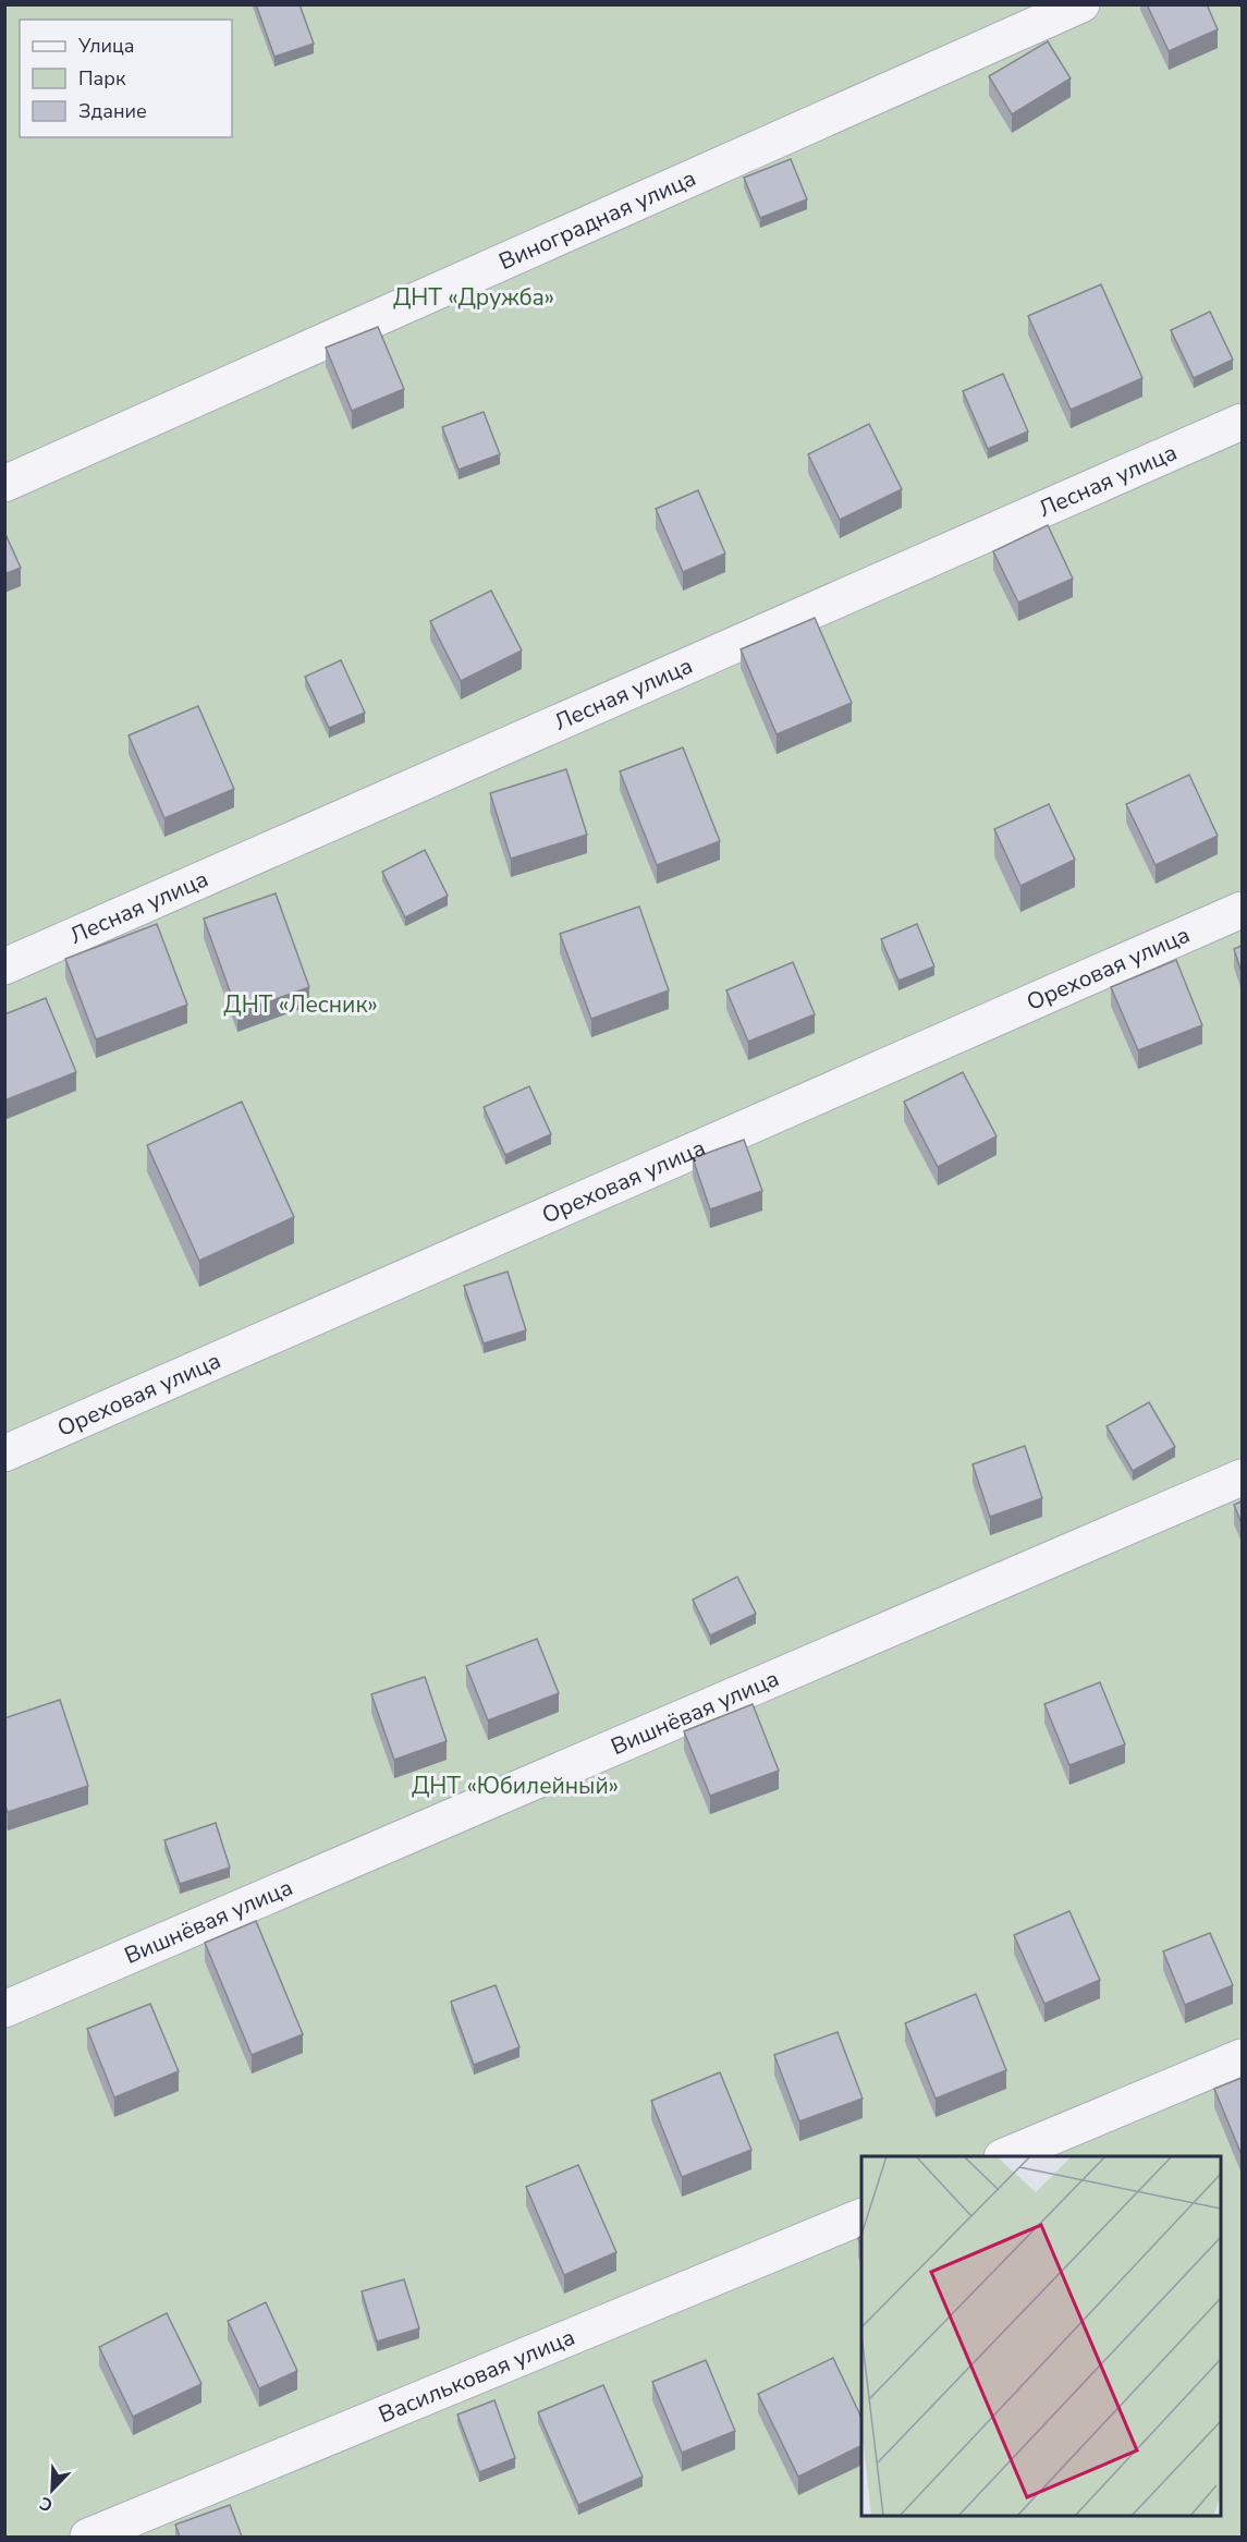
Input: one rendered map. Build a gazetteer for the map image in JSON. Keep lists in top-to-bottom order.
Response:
{
  "streets": {
    "street": [
      "Виноградная улица",
      "Лесная улица",
      "Ореховая улица",
      "Вишнёвая улица",
      "Васильковая улица"
    ]
  },
  "parks": ["ДНТ «Дружба»", "ДНТ «Лесник»", "ДНТ «Юбилейный»"],
  "legend": ["Улица", "Парк", "Здание"],
  "north": "bottom left"
}
